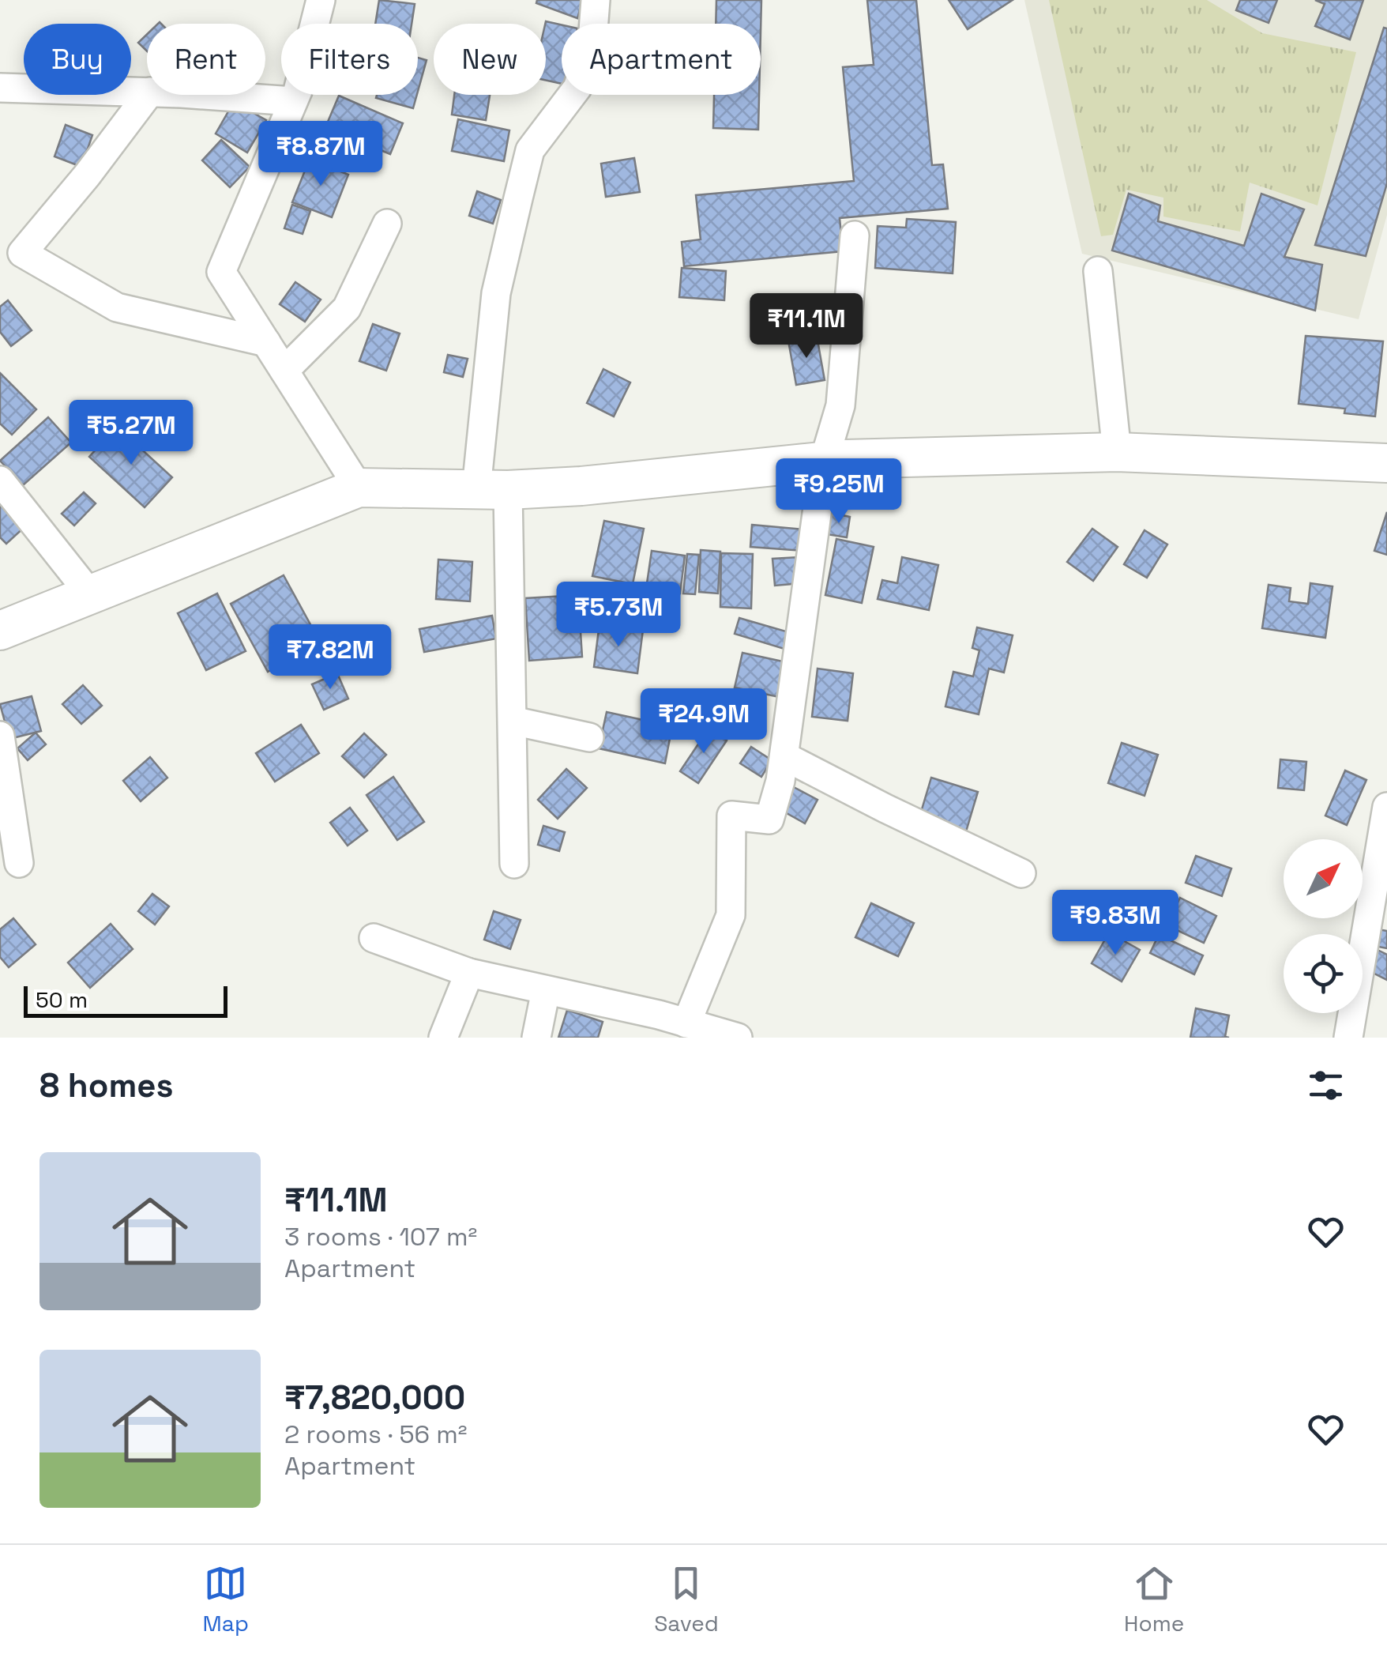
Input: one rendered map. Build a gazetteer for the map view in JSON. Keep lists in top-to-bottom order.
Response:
{
  "scale_bar": "50 m",
  "north": "top right",
  "page": {
    "chip": [
      "Buy",
      "Rent",
      "Filters",
      "New",
      "Apartment"
    ],
    "price": [
      "₹8.87M",
      "₹11.1M",
      "₹5.27M",
      "₹9.25M",
      "₹5.73M",
      "₹7.82M",
      "₹24.9M",
      "₹9.83M"
    ],
    "scale": "50 m",
    "heading": "8 homes",
    "list": [
      {
        "name": "₹11.1M",
        "note": "3 rooms · 107 m² · Apartment"
      },
      {
        "name": "₹7,820,000",
        "note": "2 rooms · 56 m² · Apartment"
      }
    ],
    "tabs": ["Map", "Saved", "Home"]
  }
}
